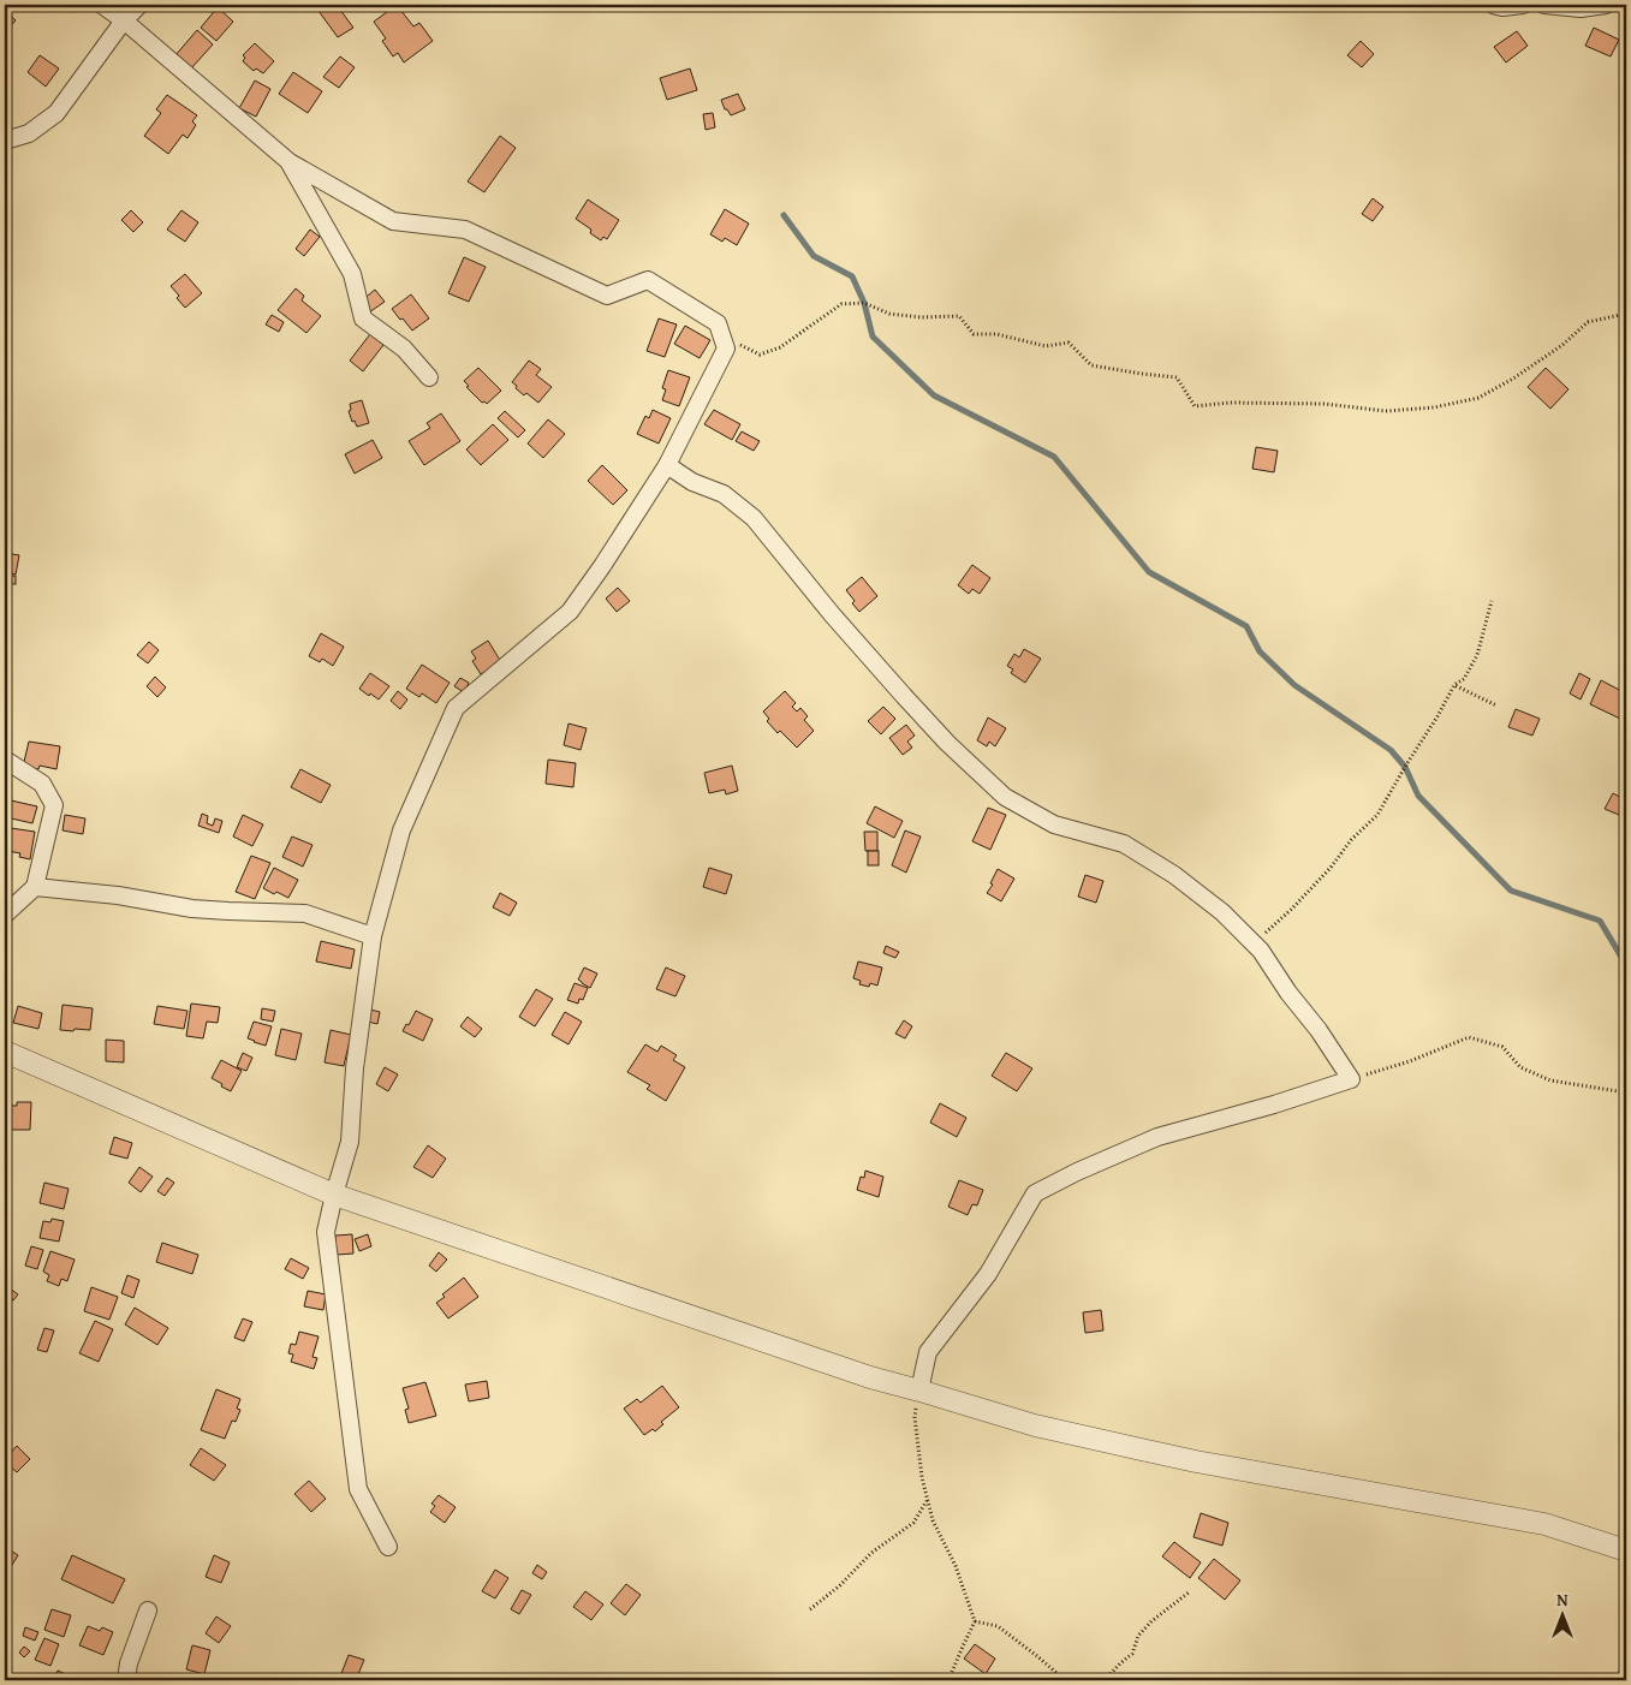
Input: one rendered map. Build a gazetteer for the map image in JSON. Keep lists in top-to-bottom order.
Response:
{
  "north": "top"
}
